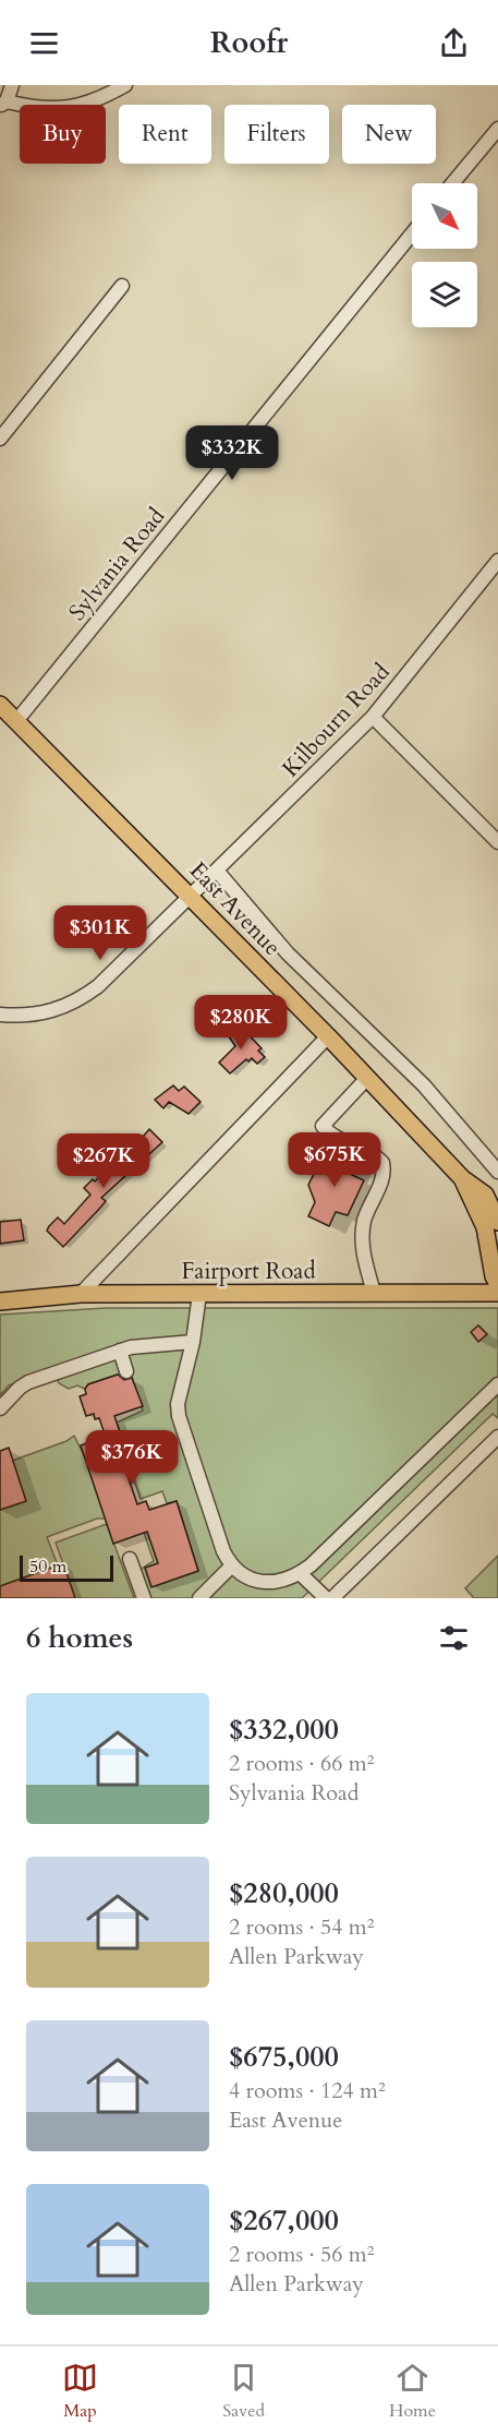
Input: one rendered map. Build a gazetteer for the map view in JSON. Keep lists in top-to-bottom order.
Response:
{
  "streets": {
    "main road": ["East Avenue", "Fairport Road"],
    "street": ["Sylvania Road", "Kilbourn Road"]
  },
  "crossings": [
    ["Sylvania Road", "East Avenue"],
    ["Kilbourn Road", "East Avenue"]
  ],
  "scale_bar": "50 m",
  "north": "bottom right",
  "page": {
    "header": "Roofr",
    "chip": [
      "Buy",
      "Rent",
      "Filters",
      "New"
    ],
    "price": [
      "$332K",
      "$301K",
      "$280K",
      "$675K",
      "$267K",
      "$376K"
    ],
    "scale": "50 m",
    "heading": "6 homes",
    "list": [
      {
        "name": "$332,000",
        "note": "2 rooms · 66 m² · Sylvania Road"
      },
      {
        "name": "$280,000",
        "note": "2 rooms · 54 m² · Allen Parkway"
      },
      {
        "name": "$675,000",
        "note": "4 rooms · 124 m² · East Avenue"
      },
      {
        "name": "$267,000",
        "note": "2 rooms · 56 m² · Allen Parkway"
      }
    ],
    "tabs": ["Map", "Saved", "Home"]
  }
}
